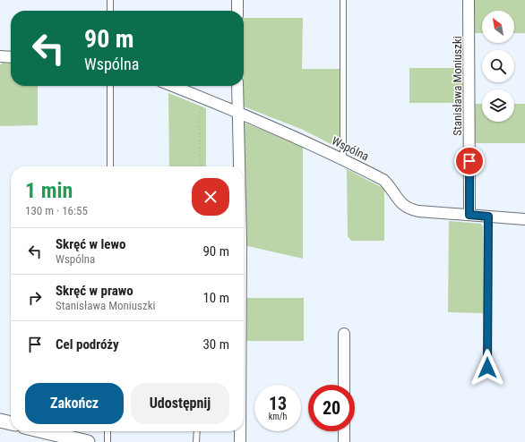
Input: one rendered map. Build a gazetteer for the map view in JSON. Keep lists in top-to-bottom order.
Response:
{
  "streets": {
    "street": ["Stanisława Moniuszki", "Wspólna"]
  },
  "crossings": [
    ["Stanisława Moniuszki", "Wspólna"]
  ],
  "north": "top left",
  "page": {
    "turn": ["90 m", "Wspólna"],
    "heading": ["1 min", "130 m · 16:55"],
    "list": [
      {
        "name": "Skręć w lewo",
        "note": "Wspólna",
        "value": "90 m"
      },
      {
        "name": "Skręć w prawo",
        "note": "Stanisława Moniuszki",
        "value": "10 m"
      },
      {
        "name": "Cel podróży",
        "value": "30 m"
      }
    ],
    "buttons": ["Zakończ", "Udostępnij"],
    "speed": "13 km/h",
    "limit": "20"
  }
}
